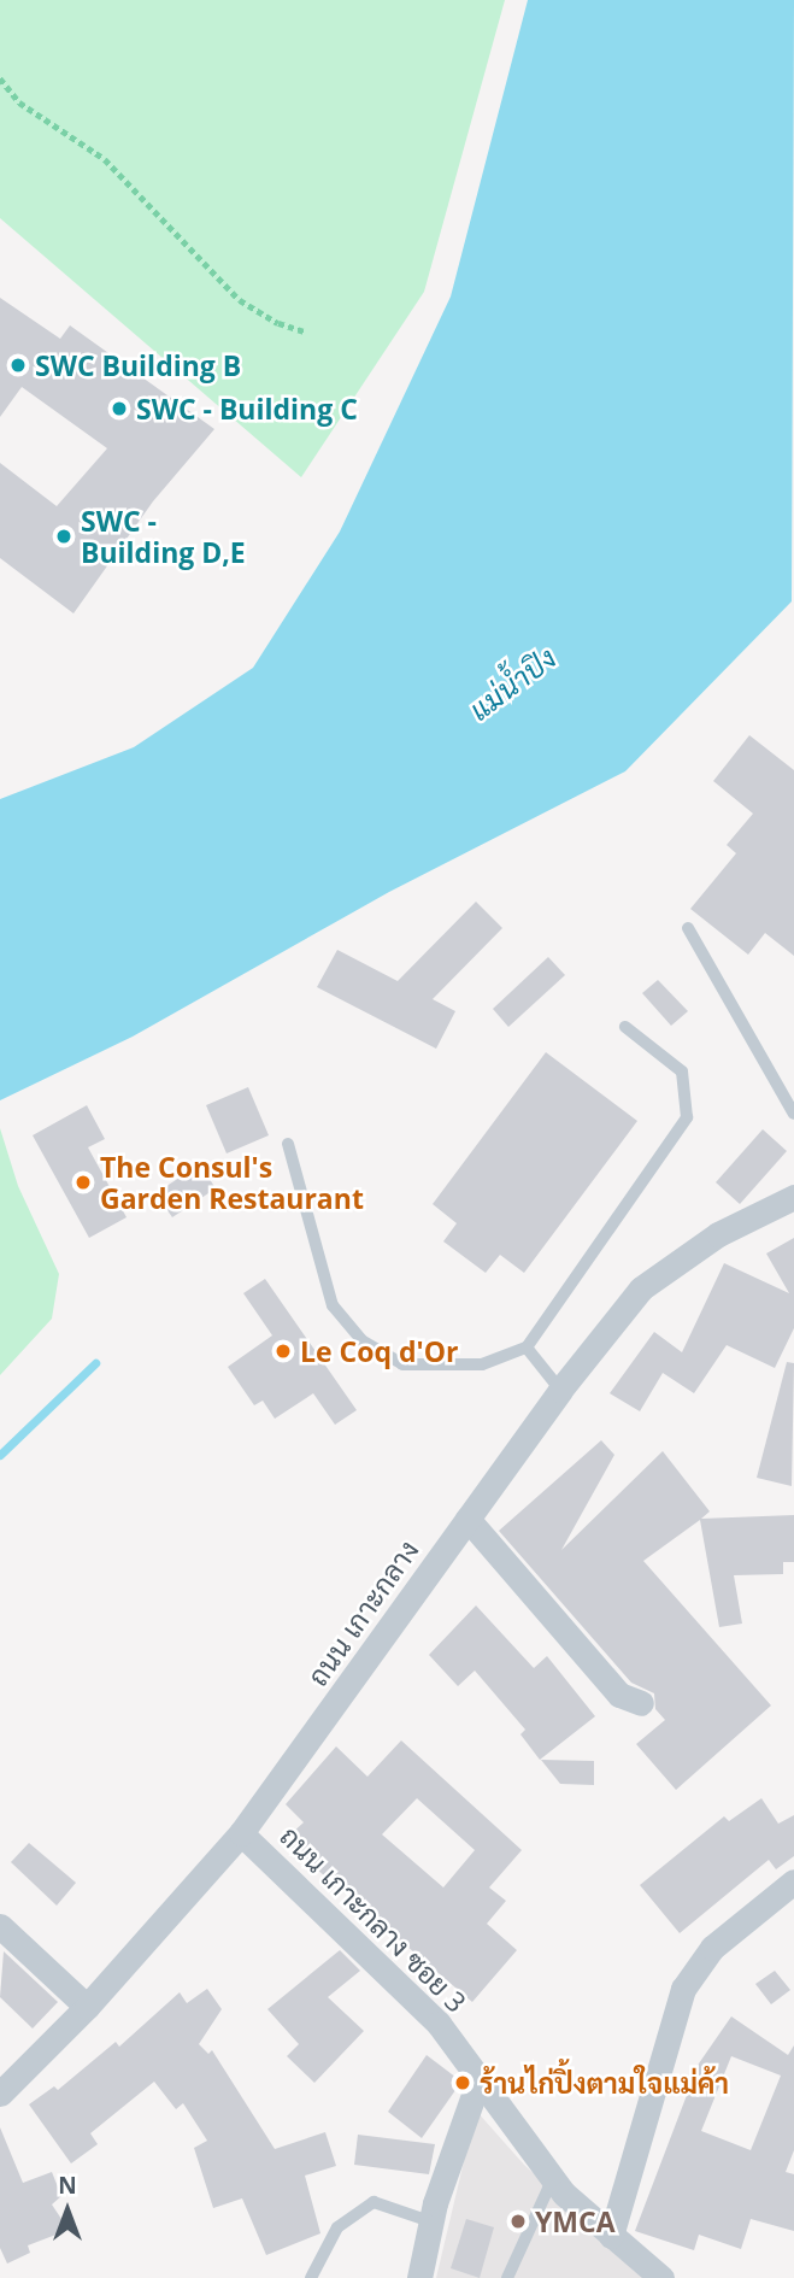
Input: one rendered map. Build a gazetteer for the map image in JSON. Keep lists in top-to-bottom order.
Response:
{
  "streets": {
    "street": ["ถนน เกาะกลาง", "ถนน เกาะกลาง ซอย 3"]
  },
  "crossings": [
    ["ถนน เกาะกลาง", "ถนน เกาะกลาง ซอย 3"]
  ],
  "water": ["แม่น้ำปิง"],
  "places": [
    "SWC Building B",
    "SWC - Building C",
    "SWC - Building D,E",
    "The Consul's Garden Restaurant",
    "Le Coq d'Or",
    "ร้านไก่ปิ้งตามใจแม่ค้า",
    "YMCA"
  ],
  "north": "top"
}
